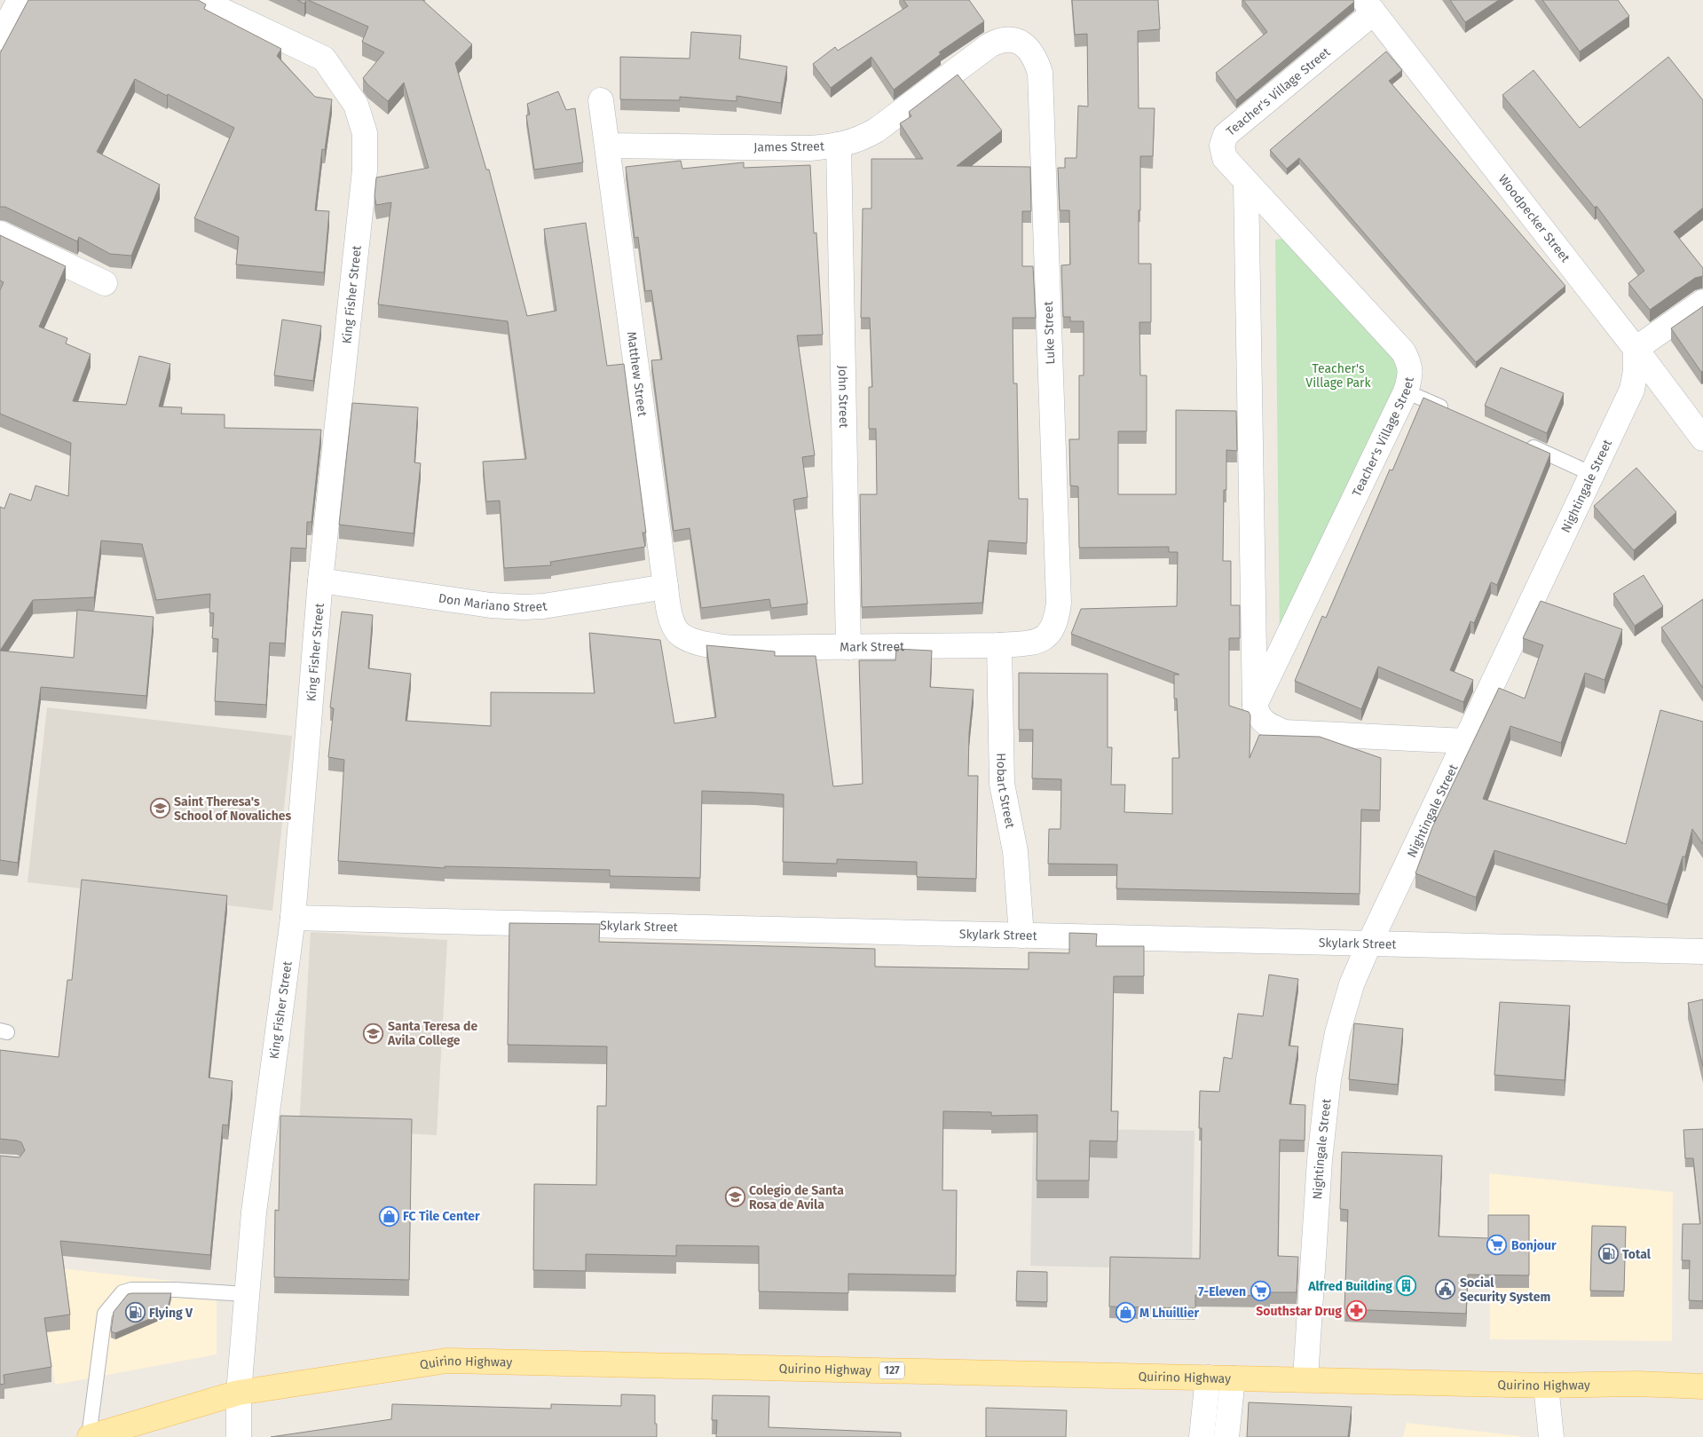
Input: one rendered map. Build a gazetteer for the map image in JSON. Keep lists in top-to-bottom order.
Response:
{
  "streets": {
    "main road": ["Quirino Highway", "127"],
    "street": [
      "Teacher's Village Street",
      "James Street",
      "Woodpecker Street",
      "King Fisher Street",
      "Luke Street",
      "Matthew Street",
      "John Street",
      "Nightingale Street",
      "Don Mariano Street",
      "Mark Street",
      "Hobart Street",
      "Skylark Street"
    ]
  },
  "crossings": [
    ["Teacher's Village Street", "Woodpecker Street"],
    ["James Street", "Luke Street"],
    ["James Street", "Matthew Street"],
    ["James Street", "John Street"],
    ["Woodpecker Street", "Nightingale Street"],
    ["King Fisher Street", "Don Mariano Street"],
    ["King Fisher Street", "Skylark Street"],
    ["King Fisher Street", "Quirino Highway"],
    ["Luke Street", "Mark Street"],
    ["Matthew Street", "Don Mariano Street"],
    ["Matthew Street", "Mark Street"],
    ["John Street", "Mark Street"],
    ["Nightingale Street", "Skylark Street"],
    ["Nightingale Street", "Quirino Highway"],
    ["Mark Street", "Hobart Street"],
    ["Hobart Street", "Skylark Street"]
  ],
  "parks": ["Teacher's Village Park"],
  "places": {
    "school or university": ["Saint Theresa's School of Novaliches", "Santa Teresa de Avila College", "Colegio de Santa Rosa de Avila"],
    "shop": ["FC Tile Center", "M Lhuillier"],
    "supermarket": ["Bonjour", "7-Eleven"],
    "fuel station": ["Total", "Flying V"],
    "building": ["Alfred Building"],
    "public building": ["Social Security System"],
    "pharmacy": ["Southstar Drug"]
  }
}
